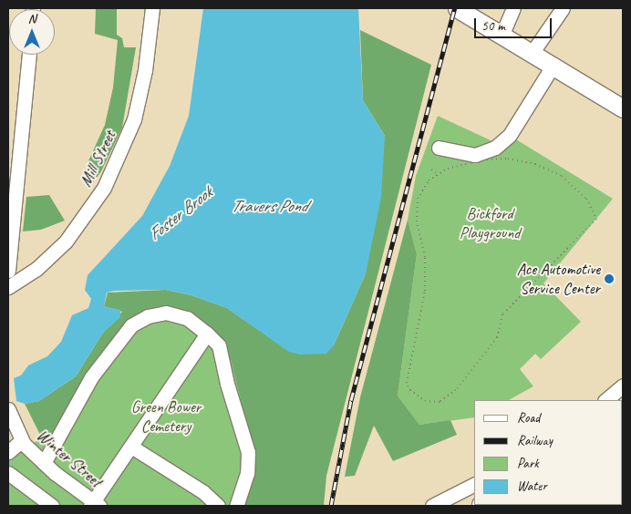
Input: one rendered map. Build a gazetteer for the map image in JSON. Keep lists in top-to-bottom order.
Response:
{
  "streets": {
    "street": ["Mill Street", "Winter Street"]
  },
  "water": ["Travers Pond", "Foster Brook"],
  "parks": ["Bickford Playground", "Green Bower Cemetery"],
  "places": ["Ace Automotive Service Center"],
  "legend": [
    "Road",
    "Railway",
    "Park",
    "Water"
  ],
  "scale_bar": "50 m",
  "north": "top"
}
